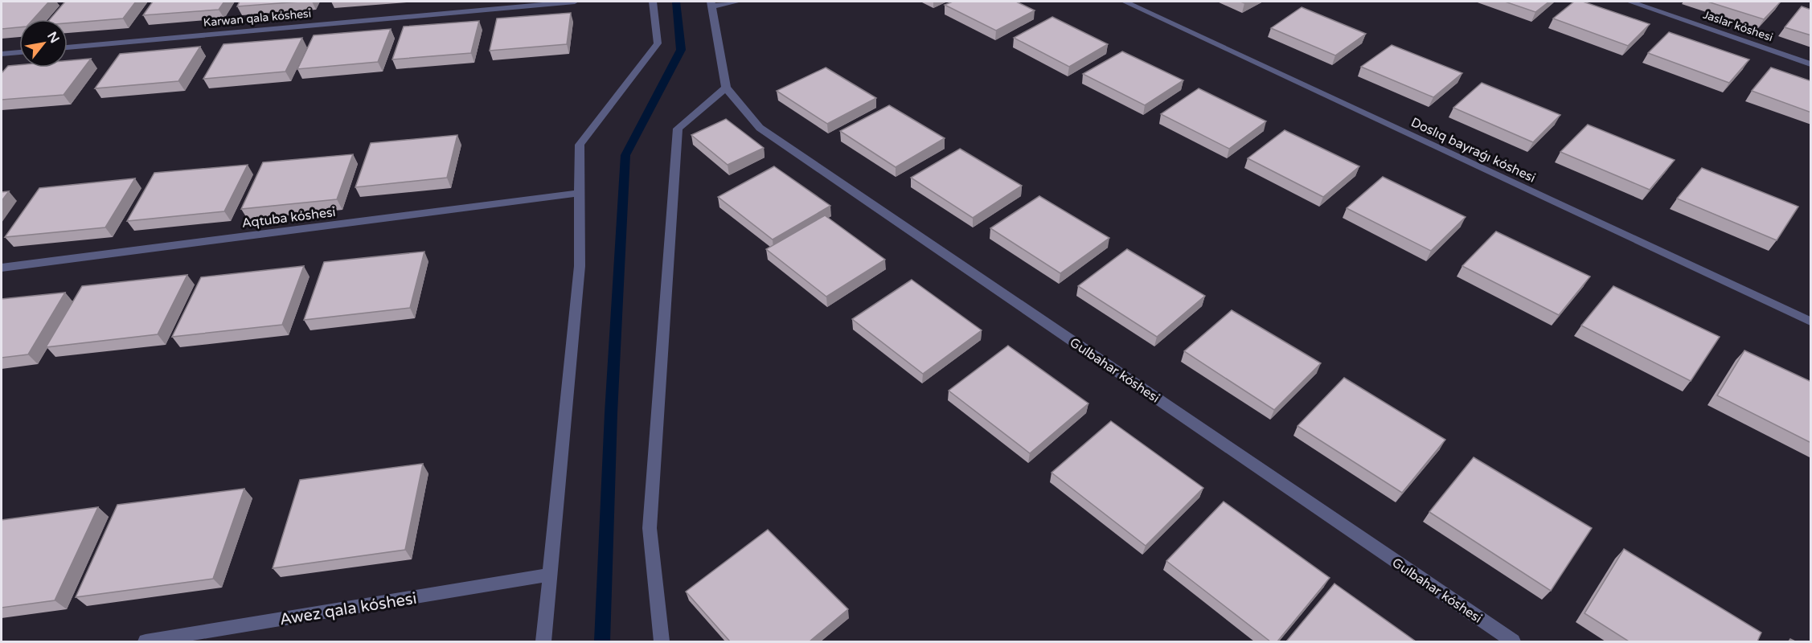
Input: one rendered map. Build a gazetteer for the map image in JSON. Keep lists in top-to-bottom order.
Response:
{
  "streets": {
    "street": [
      "Karwan qala kóshesi",
      "Jaslar kóshesi",
      "Doslıq bayraǵı kóshesi",
      "Aqtuba kóshesi",
      "Gulbahar kóshesi",
      "Awez qala kóshesi"
    ]
  },
  "north": "top right"
}
